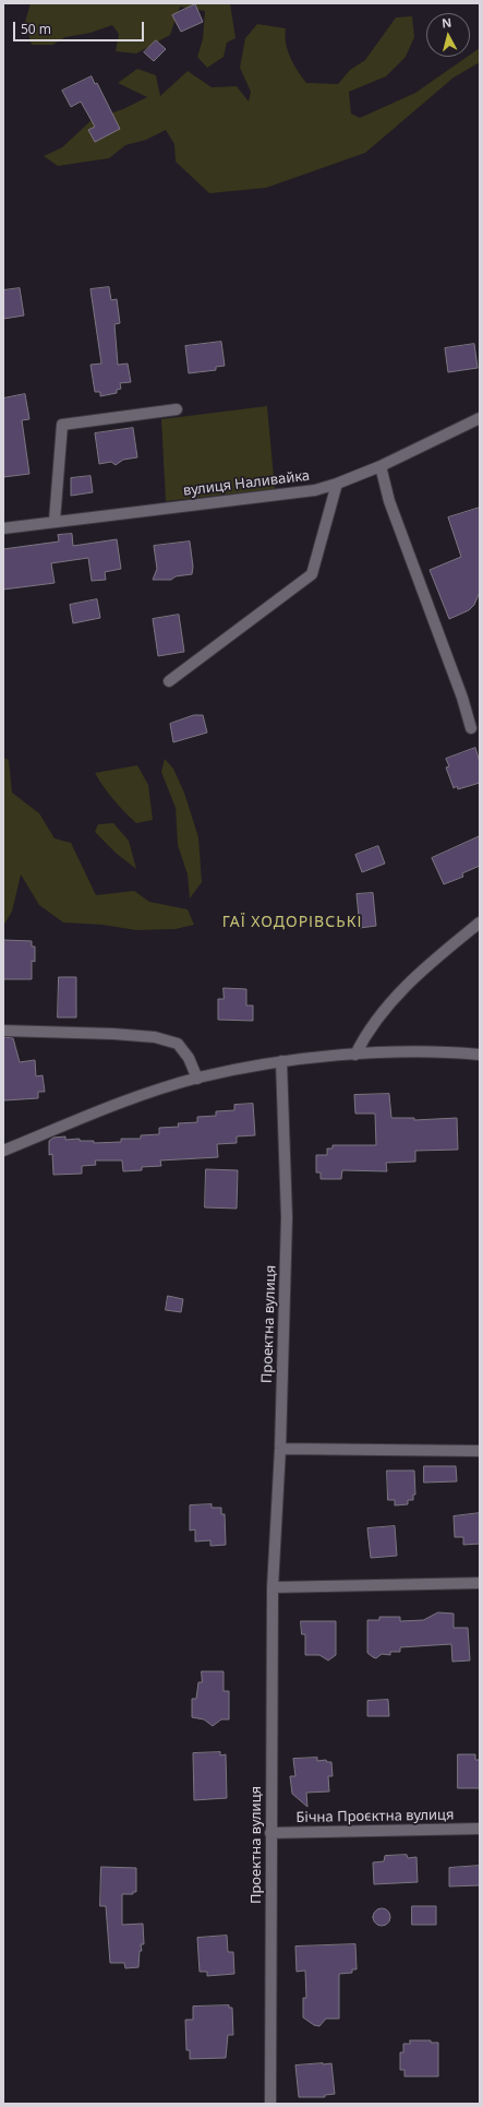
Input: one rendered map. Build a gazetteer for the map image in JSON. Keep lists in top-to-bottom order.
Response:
{
  "streets": {
    "street": ["вулиця Наливайка", "Проектна вулиця", "Бічна Проєктна вулиця"]
  },
  "crossings": [
    ["Проектна вулиця", "Бічна Проєктна вулиця"]
  ],
  "districts": ["ГАЇ ХОДОРІВСЬКІ"],
  "scale_bar": "50 m",
  "north": "top"
}
